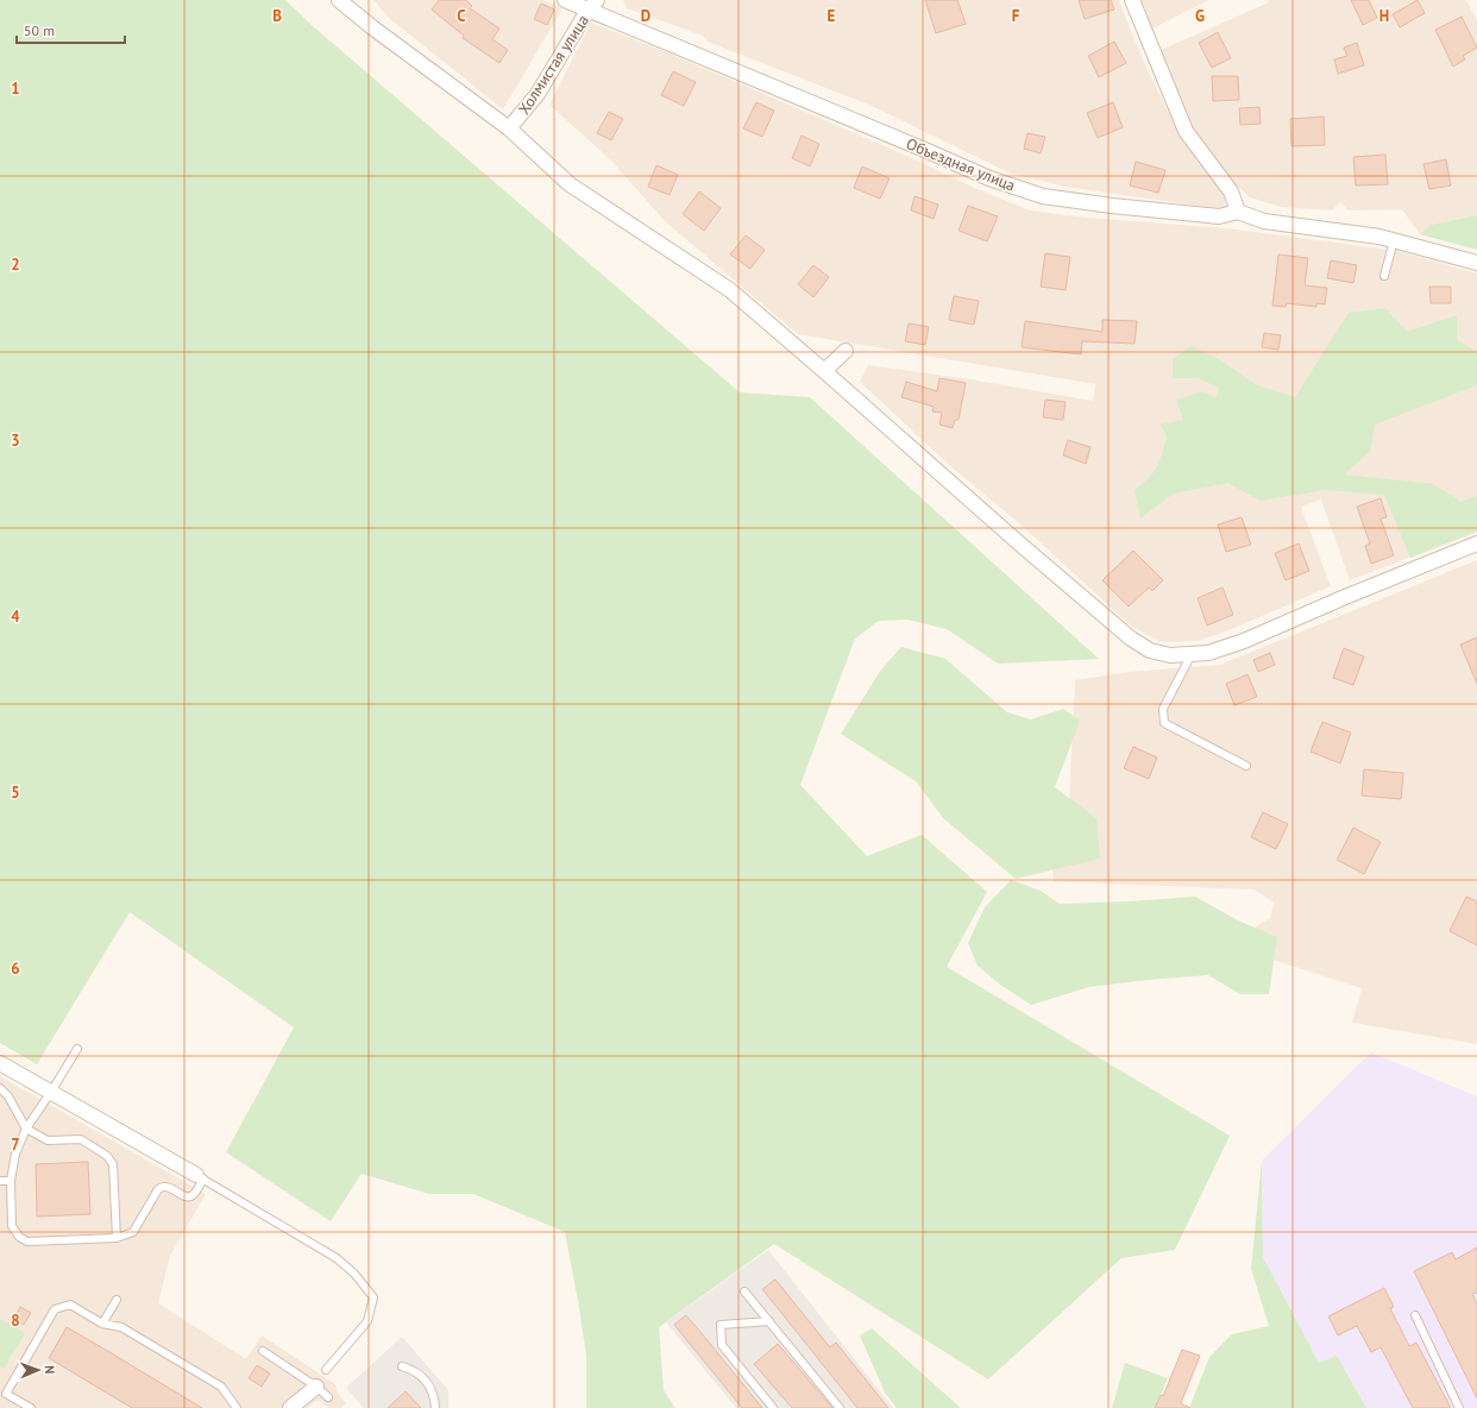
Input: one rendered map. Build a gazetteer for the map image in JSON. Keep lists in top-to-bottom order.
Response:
{
  "streets": {
    "street": ["Холмистая улица", "Объездная улица"]
  },
  "crossings": [
    ["Холмистая улица", "Объездная улица"]
  ],
  "scale_bar": "50 m",
  "north": "right",
  "grid": {
    "columns": [
      "B",
      "C",
      "D",
      "E",
      "F",
      "G",
      "H"
    ],
    "rows": [
      "1",
      "2",
      "3",
      "4",
      "5",
      "6",
      "7",
      "8"
    ]
  }
}
